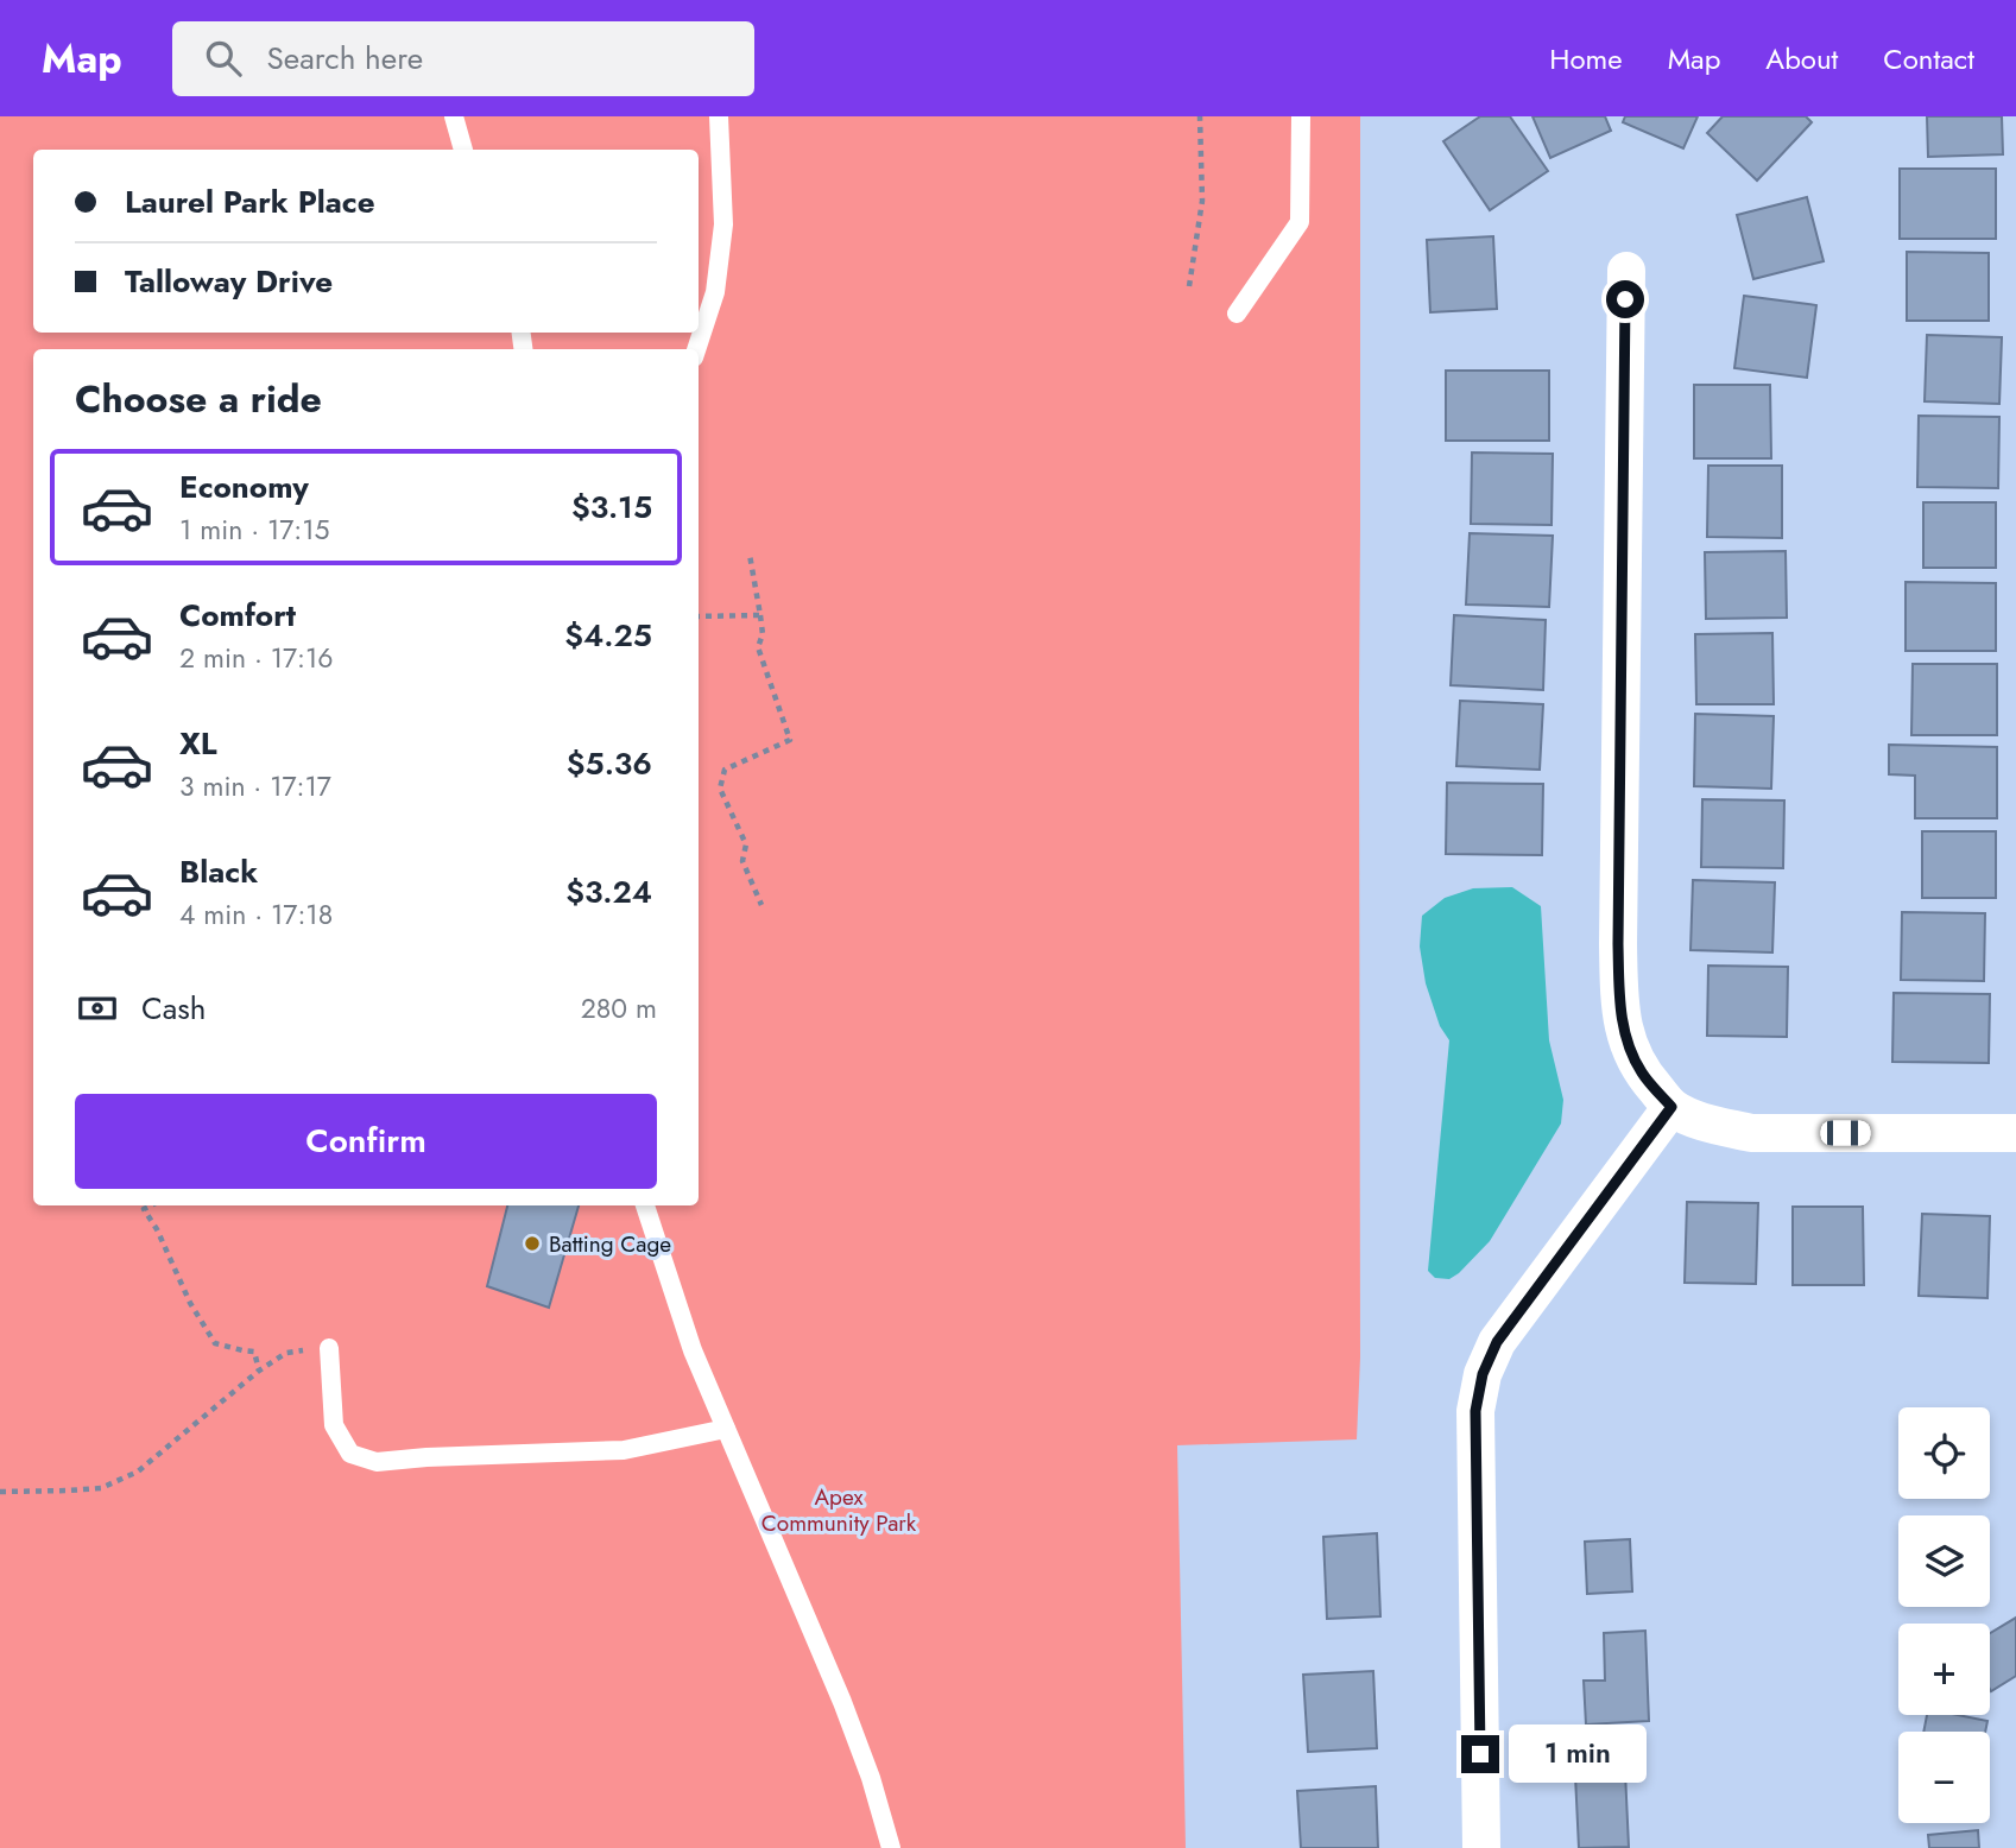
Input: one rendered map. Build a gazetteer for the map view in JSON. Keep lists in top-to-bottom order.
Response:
{
  "parks": ["Apex Community Park"],
  "places": ["Batting Cage"],
  "page": {
    "header": "Map",
    "search": "Search here",
    "nav": [
      "Home",
      "Map",
      "About",
      "Contact"
    ],
    "banner": ["Laurel Park Place", "Talloway Drive"],
    "heading": "Choose a ride",
    "list": [
      {
        "name": "Economy",
        "note": "1 min · 17:15",
        "value": "$3.15"
      },
      {
        "name": "Comfort",
        "note": "2 min · 17:16",
        "value": "$4.25"
      },
      {
        "name": "XL",
        "note": "3 min · 17:17",
        "value": "$5.36"
      },
      {
        "name": "Black",
        "note": "4 min · 17:18",
        "value": "$3.24"
      }
    ],
    "pay": ["Cash", "280 m"],
    "buttons": "Confirm",
    "map_buttons": ["+", "−"],
    "bubble": "1 min"
  }
}
